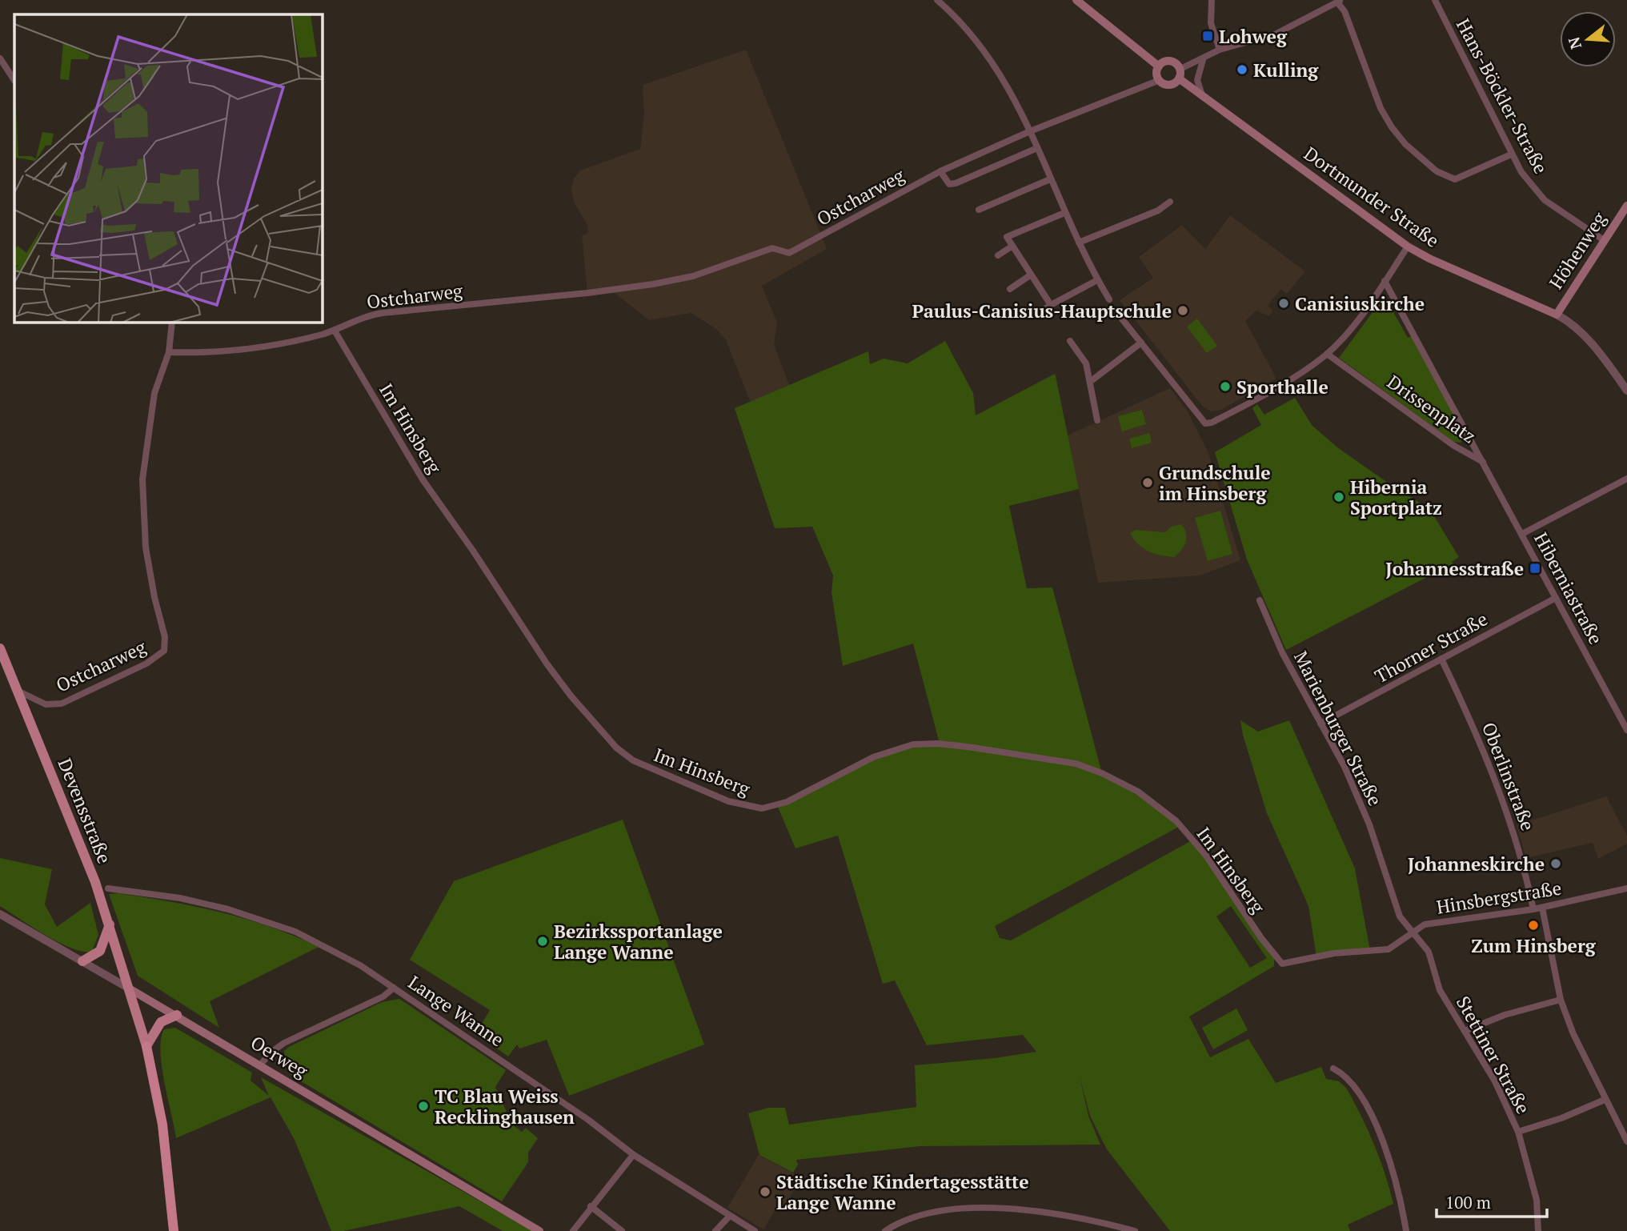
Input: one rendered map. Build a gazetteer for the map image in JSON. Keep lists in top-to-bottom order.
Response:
{
  "streets": {
    "main road": [
      "Dortmunder Straße",
      "Höhenweg",
      "Devensstraße",
      "Oerweg"
    ],
    "street": [
      "Hans-Böckler-Straße",
      "Ostcharweg",
      "Drissenplatz",
      "Im Hinsberg",
      "Hiberniastraße",
      "Thorner Straße",
      "Marienburger Straße",
      "Oberlinstraße",
      "Hinsbergstraße",
      "Lange Wanne",
      "Stettiner Straße"
    ]
  },
  "crossings": [
    ["Hans-Böckler-Straße", "Höhenweg"],
    ["Ostcharweg", "Dortmunder Straße"],
    ["Ostcharweg", "Im Hinsberg"],
    ["Ostcharweg", "Devensstraße"],
    ["Dortmunder Straße", "Höhenweg"],
    ["Drissenplatz", "Hiberniastraße"],
    ["Im Hinsberg", "Hinsbergstraße"],
    ["Hiberniastraße", "Thorner Straße"],
    ["Thorner Straße", "Marienburger Straße"],
    ["Thorner Straße", "Oberlinstraße"],
    ["Marienburger Straße", "Hinsbergstraße"],
    ["Marienburger Straße", "Stettiner Straße"],
    ["Oberlinstraße", "Hinsbergstraße"],
    ["Devensstraße", "Oerweg"],
    ["Hinsbergstraße", "Stettiner Straße"]
  ],
  "places": {
    "transit": ["Lohweg", "Johannesstraße"],
    "other": [
      "Kulling",
      "Canisiuskirche",
      "Paulus-Canisius-Hauptschule",
      "Sporthalle",
      "Grundschule im Hinsberg",
      "Hibernia Sportplatz",
      "Johanneskirche",
      "Zum Hinsberg",
      "Bezirkssportanlage Lange Wanne",
      "TC Blau Weiss Recklinghausen",
      "Städtische Kindertagesstätte Lange Wanne"
    ]
  },
  "scale_bar": "100 m",
  "north": "left"
}
